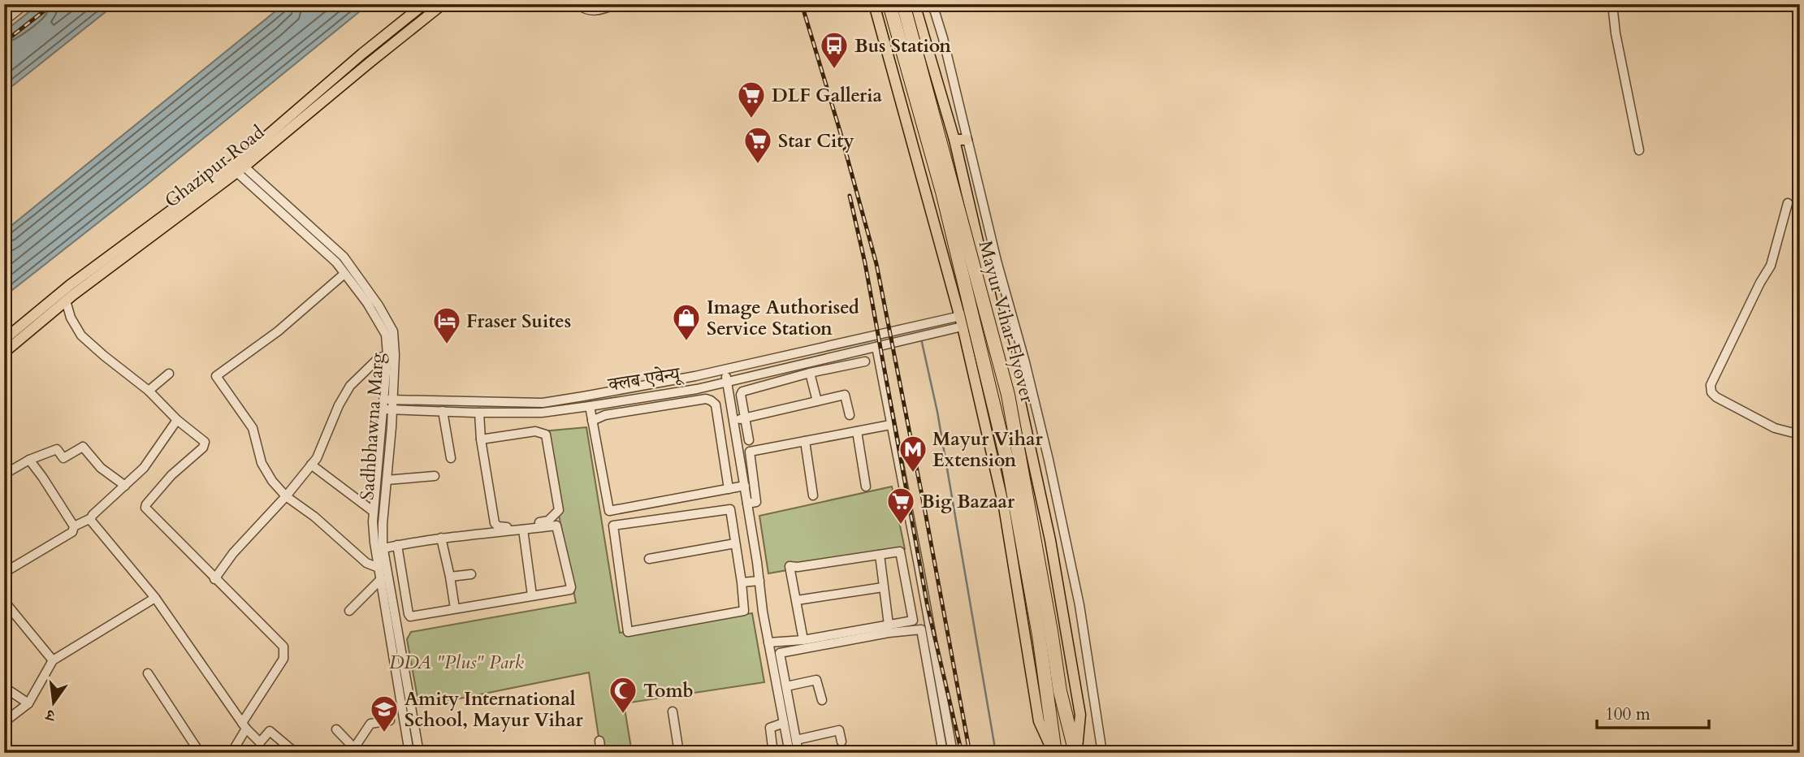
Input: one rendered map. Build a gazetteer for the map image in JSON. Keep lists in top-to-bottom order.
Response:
{
  "streets": {
    "highway": ["Mayur Vihar Flyover"],
    "main road": ["Ghazipur Road"],
    "street": ["क्लब एवेन्यू", "Sadhbhawna Marg"]
  },
  "crossings": [
    ["Ghazipur Road", "Sadhbhawna Marg"],
    ["क्लब एवेन्यू", "Sadhbhawna Marg"]
  ],
  "parks": ["DDA \"Plus\" Park"],
  "places": {
    "bus stop": ["Bus Station"],
    "supermarket": ["DLF Galleria", "Star City", "Big Bazaar"],
    "shop": ["Image Authorised Service Station"],
    "hotel": ["Fraser Suites"],
    "metro station": ["Mayur Vihar Extension"],
    "mosque": ["Tomb"],
    "school or university": ["Amity International School, Mayur Vihar"]
  },
  "scale_bar": "100 m",
  "north": "bottom"
}
